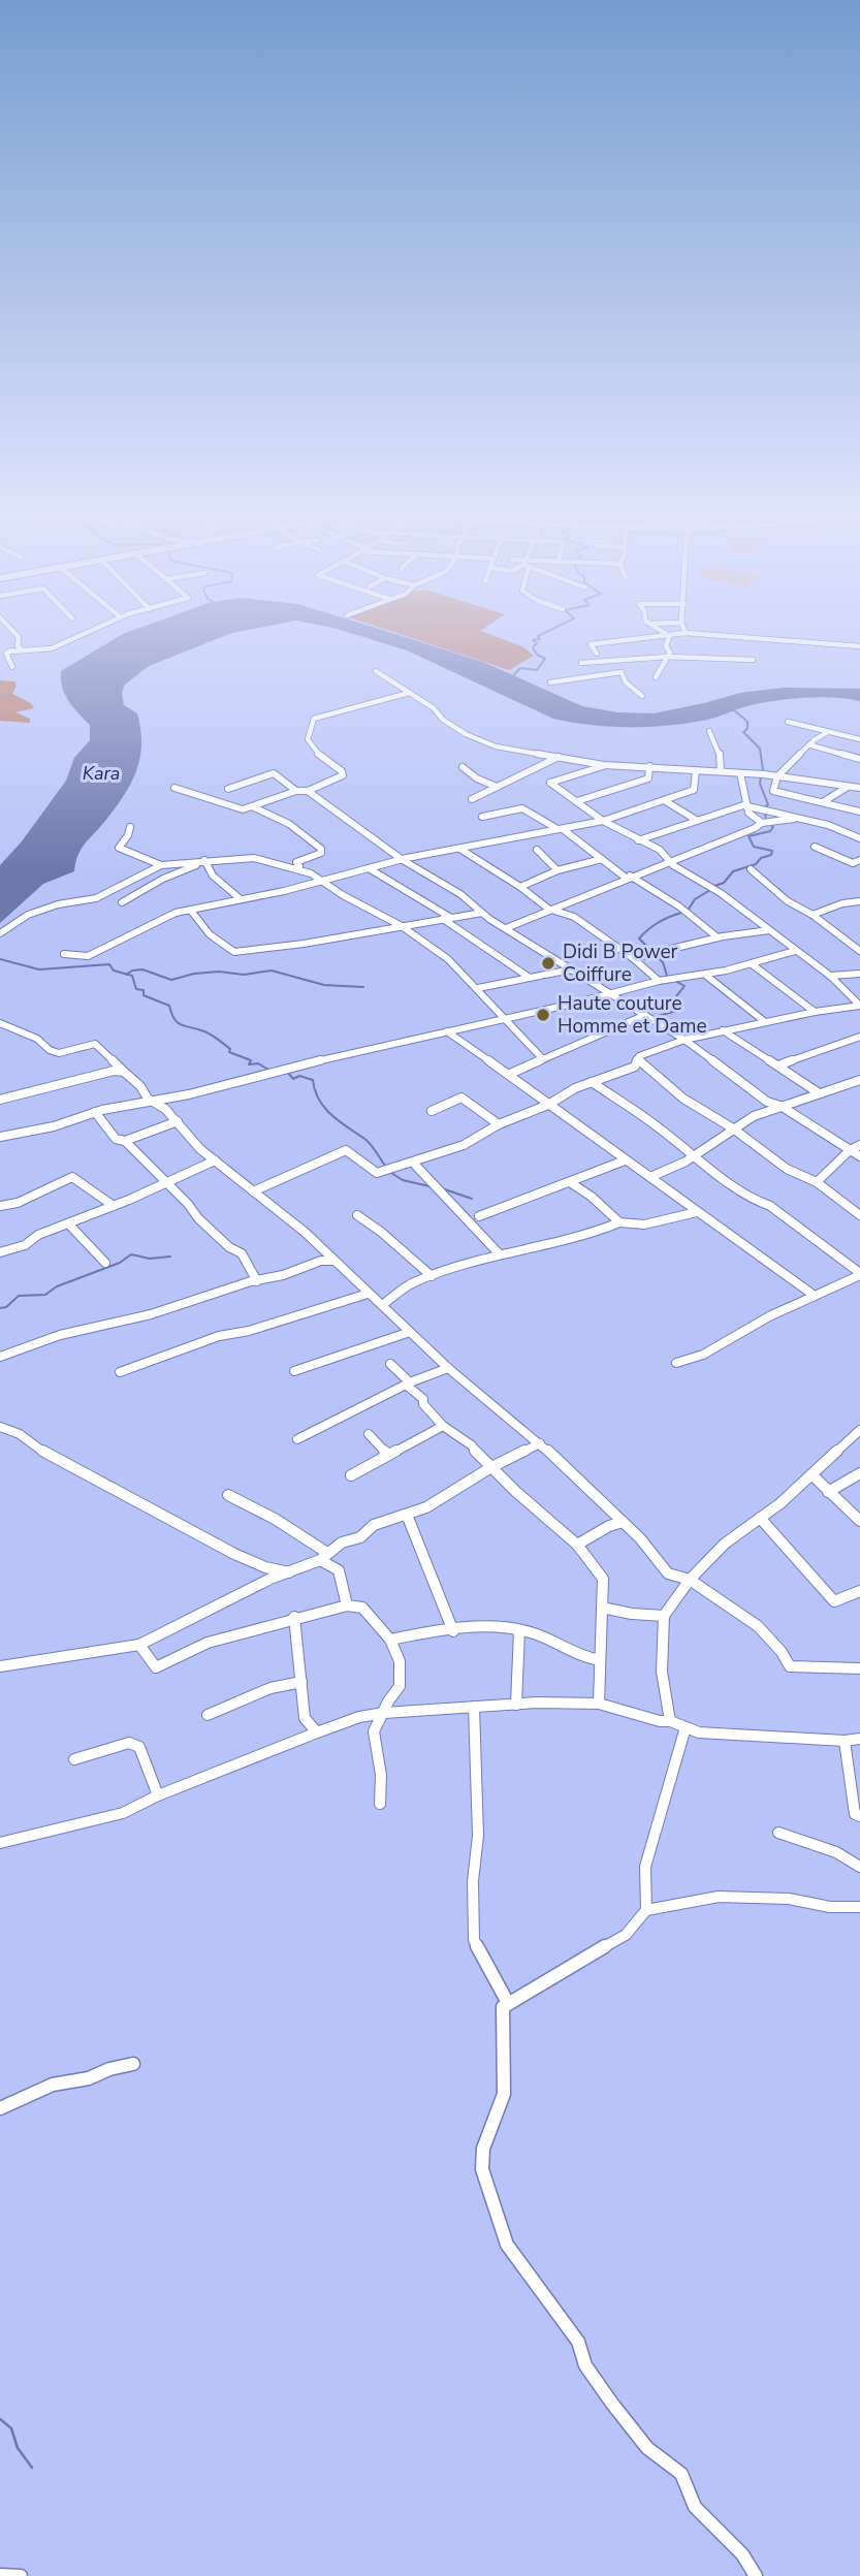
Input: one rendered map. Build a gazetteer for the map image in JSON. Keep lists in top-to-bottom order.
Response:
{
  "water": ["Kara"],
  "places": ["Didi B Power Coiffure", "Haute couture Homme et Dame"]
}
